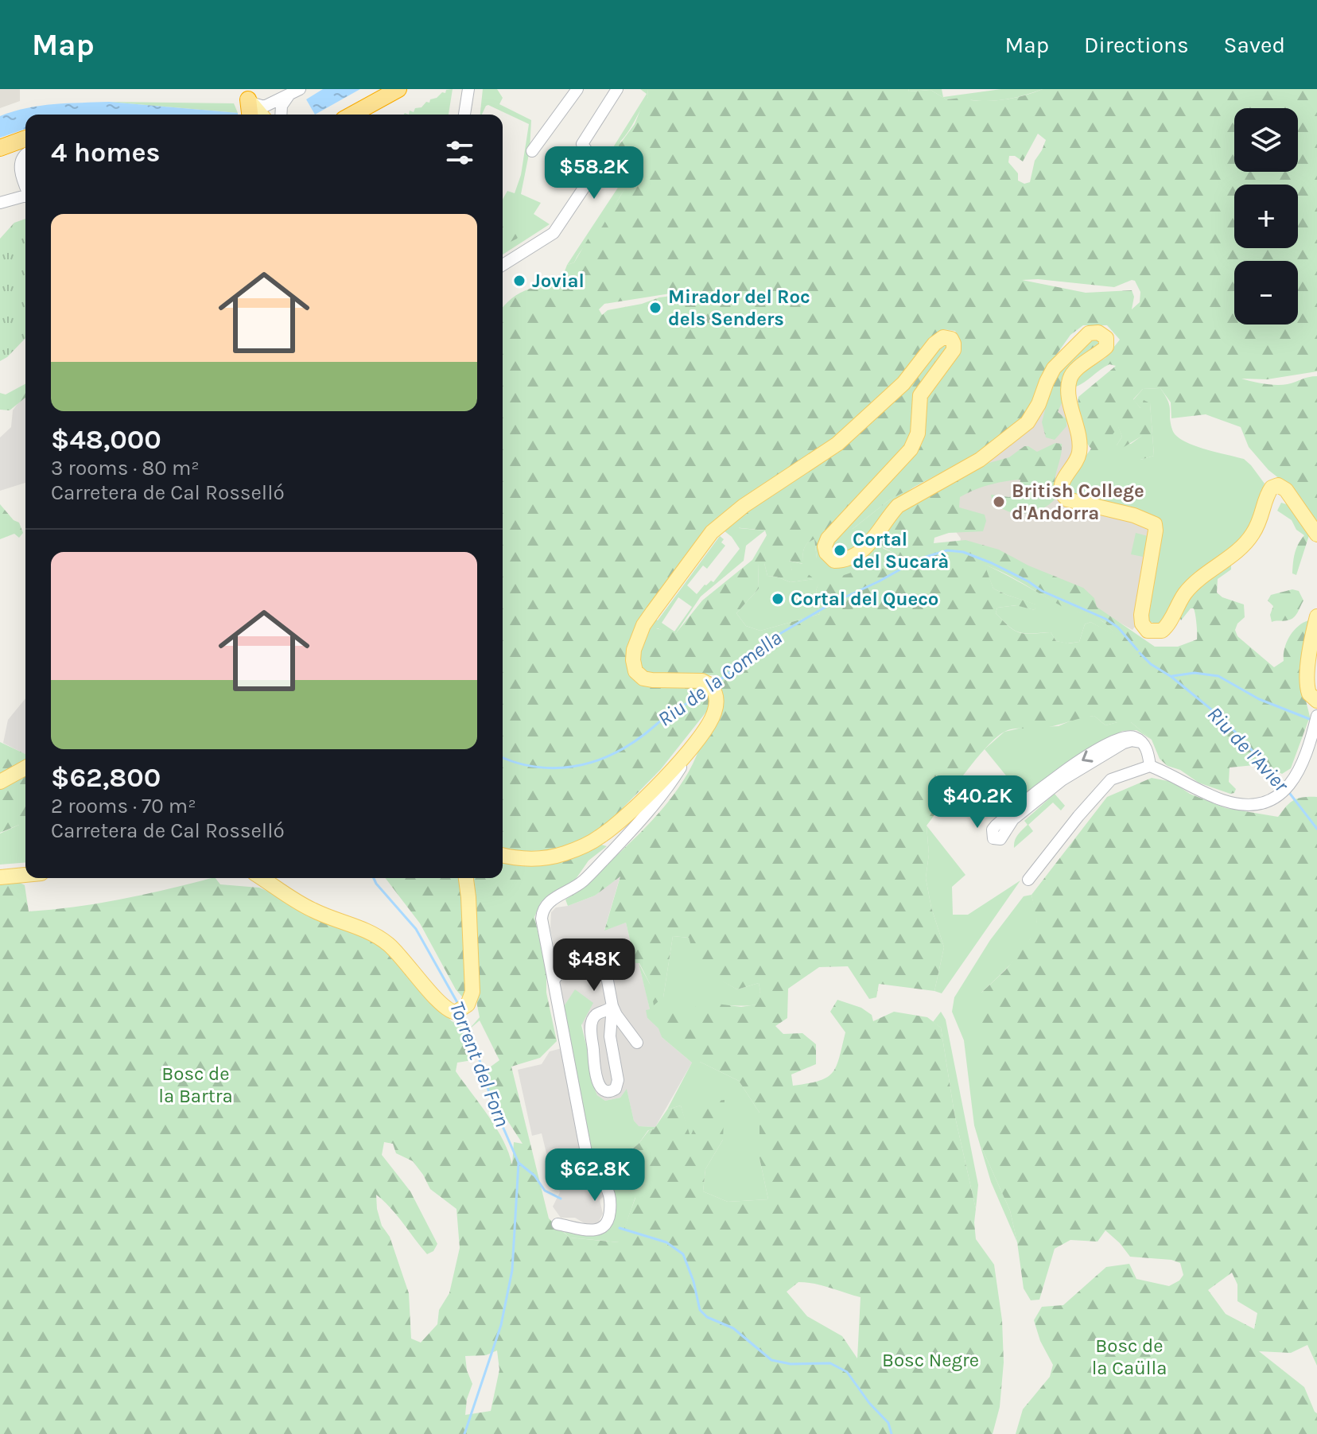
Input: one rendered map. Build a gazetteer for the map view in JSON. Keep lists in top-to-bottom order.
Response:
{
  "water": ["Riu de la Comella", "Riu de l'Avier", "Torrent del Forn"],
  "parks": ["Bosc de la Bartra", "Bosc de la Caülla", "Bosc Negre"],
  "places": [
    "Jovial",
    "Mirador del Roc dels Senders",
    "British College d'Andorra",
    "Cortal del Sucarà",
    "Cortal del Queco"
  ],
  "page": {
    "header": "Map",
    "nav": ["Map", "Directions", "Saved"],
    "map_buttons": ["+", "−"],
    "heading": "4 homes",
    "price": [
      "$58.2K",
      "$40.2K",
      "$48K",
      "$62.8K"
    ],
    "list": [
      {
        "name": "$48,000",
        "note": "3 rooms · 80 m² · Carretera de Cal Rosselló"
      },
      {
        "name": "$62,800",
        "note": "2 rooms · 70 m² · Carretera de Cal Rosselló"
      }
    ]
  }
}
